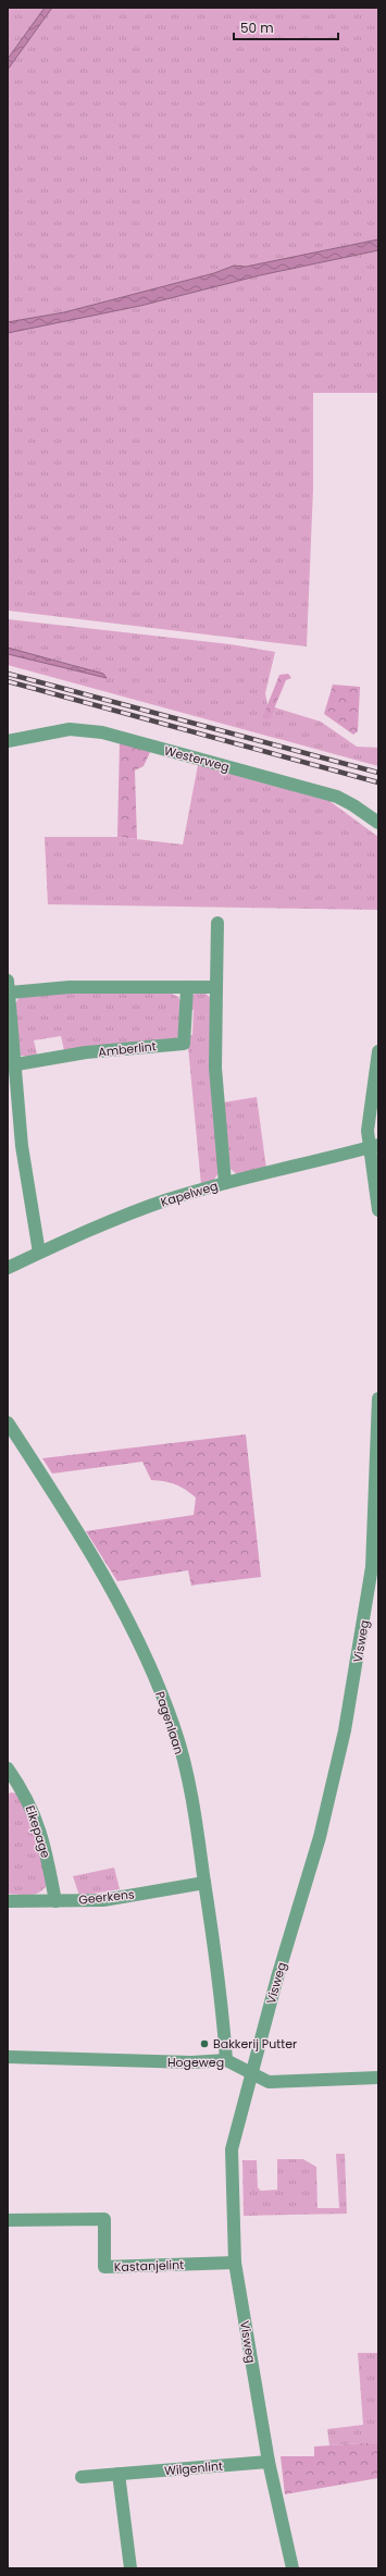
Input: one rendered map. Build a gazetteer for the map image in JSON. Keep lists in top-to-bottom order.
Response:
{
  "streets": {
    "street": [
      "Westerweg",
      "Amberlint",
      "Kapelweg",
      "Visweg",
      "Pagenlaan",
      "Eikepage",
      "Geerkens",
      "Hogeweg",
      "Kastanjelint",
      "Wilgenlint"
    ]
  },
  "crossings": [
    ["Visweg", "Hogeweg"],
    ["Visweg", "Kastanjelint"],
    ["Visweg", "Wilgenlint"],
    ["Pagenlaan", "Geerkens"],
    ["Pagenlaan", "Hogeweg"],
    ["Eikepage", "Geerkens"]
  ],
  "places": ["Bakkerij Putter"],
  "scale_bar": "50 m"
}
